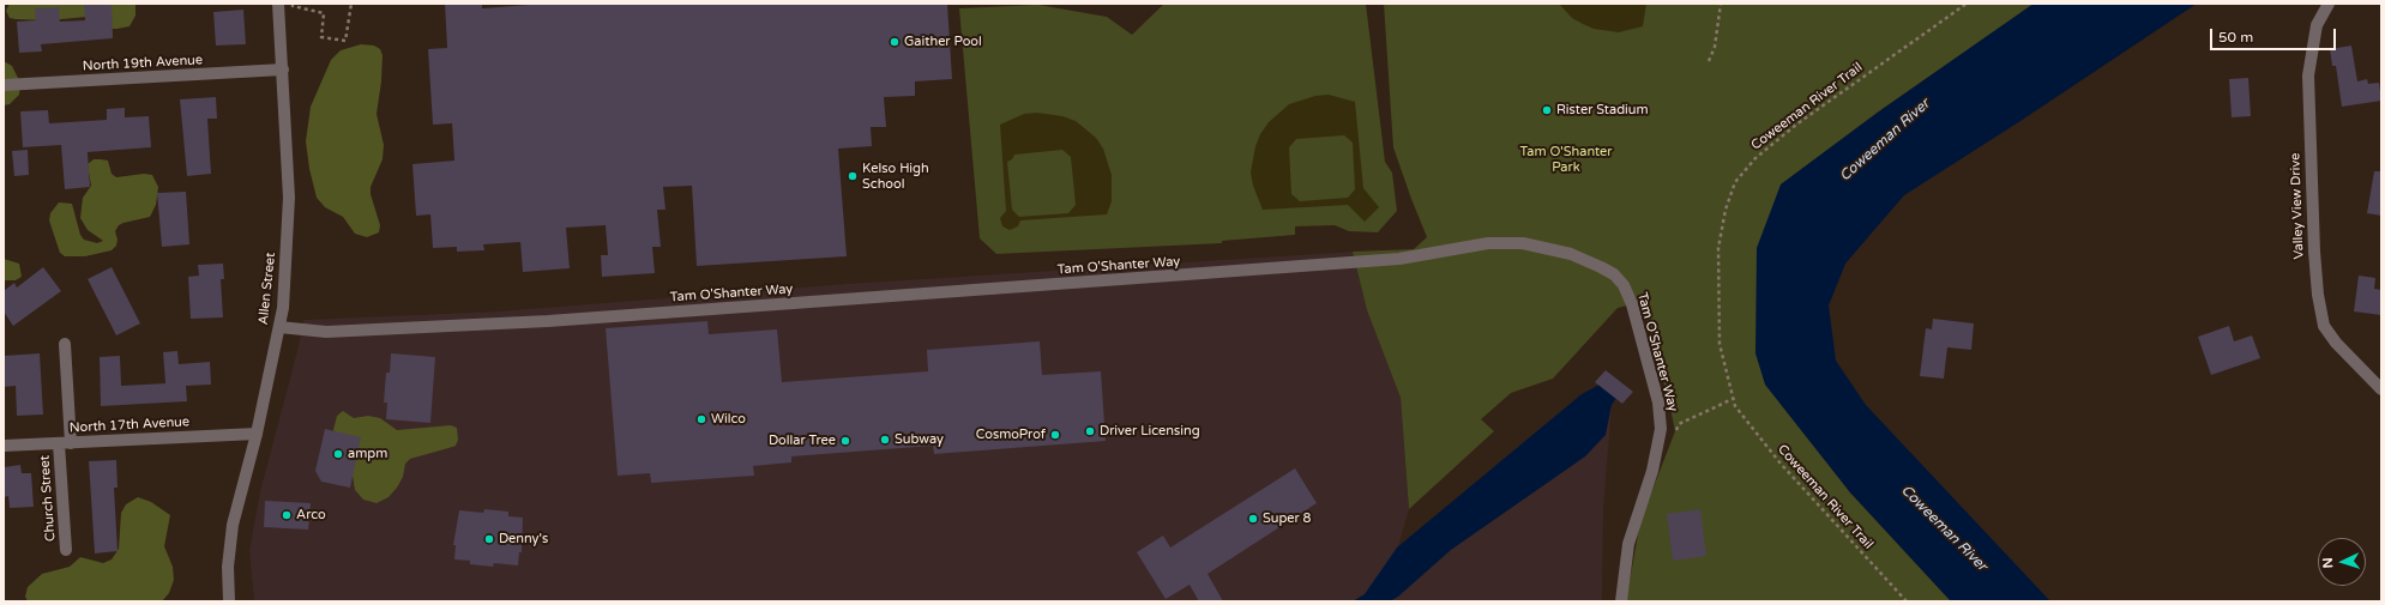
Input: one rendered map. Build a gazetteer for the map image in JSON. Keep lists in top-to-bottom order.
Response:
{
  "streets": {
    "street": [
      "North 19th Avenue",
      "Valley View Drive",
      "Tam O'Shanter Way",
      "Allen Street",
      "North 17th Avenue",
      "Church Street"
    ],
    "path": ["Coweeman River Trail"]
  },
  "crossings": [
    ["North 19th Avenue", "Allen Street"],
    ["Tam O'Shanter Way", "Allen Street"],
    ["Allen Street", "North 17th Avenue"],
    ["North 17th Avenue", "Church Street"]
  ],
  "water": ["Coweeman River"],
  "parks": ["Tam O'Shanter Park"],
  "places": [
    "Gaither Pool",
    "Rister Stadium",
    "Kelso High School",
    "Wilco",
    "Driver Licensing",
    "CosmoProf",
    "Subway",
    "Dollar Tree",
    "ampm",
    "Arco",
    "Super 8",
    "Denny's"
  ],
  "scale_bar": "50 m",
  "north": "left"
}
